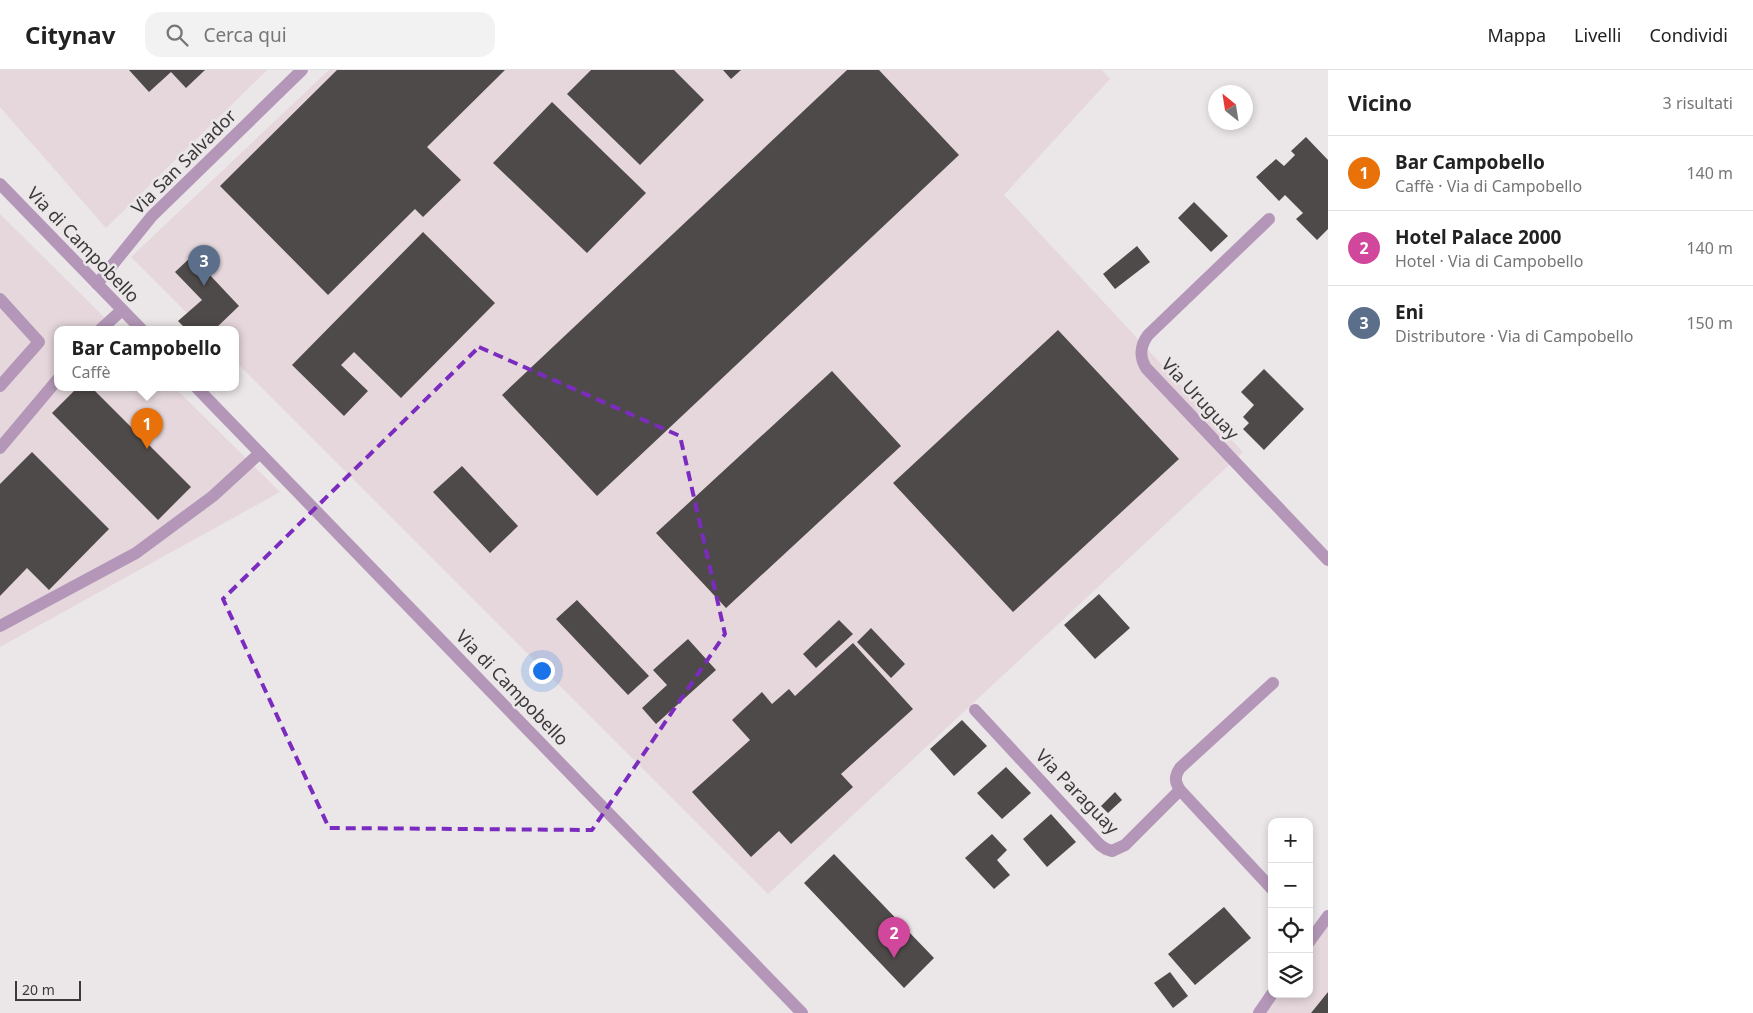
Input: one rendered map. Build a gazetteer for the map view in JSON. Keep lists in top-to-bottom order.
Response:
{
  "streets": {
    "street": [
      "Via San Salvador",
      "Via di Campobello",
      "Via Uruguay",
      "Via Paraguay"
    ]
  },
  "crossings": [
    ["Via San Salvador", "Via di Campobello"]
  ],
  "scale_bar": "20 m",
  "north": "top left",
  "page": {
    "header": "Citynav",
    "search": "Cerca qui",
    "nav": ["Mappa", "Livelli", "Condividi"],
    "heading": ["Vicino", "3 risultati"],
    "list": [
      {
        "mark": "1",
        "name": "Bar Campobello",
        "note": "Caffè · Via di Campobello",
        "value": "140 m"
      },
      {
        "mark": "2",
        "name": "Hotel Palace 2000",
        "note": "Hotel · Via di Campobello",
        "value": "140 m"
      },
      {
        "mark": "3",
        "name": "Eni",
        "note": "Distributore · Via di Campobello",
        "value": "150 m"
      }
    ],
    "pins": ["3", "1", "2"],
    "popup": ["Bar Campobello", "Caffè"],
    "map_buttons": ["+", "−"],
    "scale": "20 m"
  }
}
